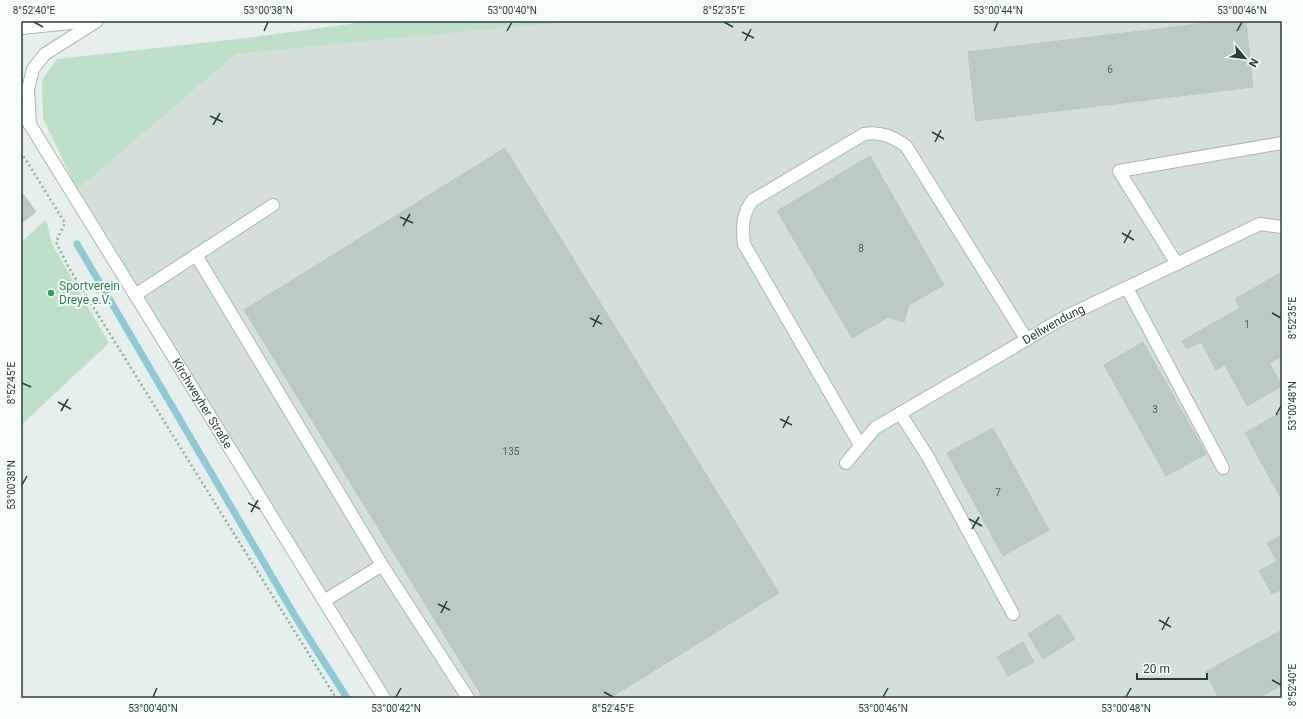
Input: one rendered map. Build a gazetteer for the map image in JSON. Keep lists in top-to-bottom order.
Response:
{
  "streets": {
    "street": ["Dellwendung", "Kirchweyher Straße"]
  },
  "places": ["Sportverein Dreye e.V."],
  "house_numbers": [
    "6",
    "8",
    "1",
    "3",
    "135",
    "7"
  ],
  "scale_bar": "20 m",
  "north": "bottom right",
  "coordinates": [
    "8°52'40\"E",
    "53°00'38\"N",
    "53°00'40\"N",
    "8°52'35\"E",
    "53°00'44\"N",
    "53°00'46\"N",
    "8°52'45\"E",
    "53°00'48\"N",
    "53°00'42\"N"
  ]
}
